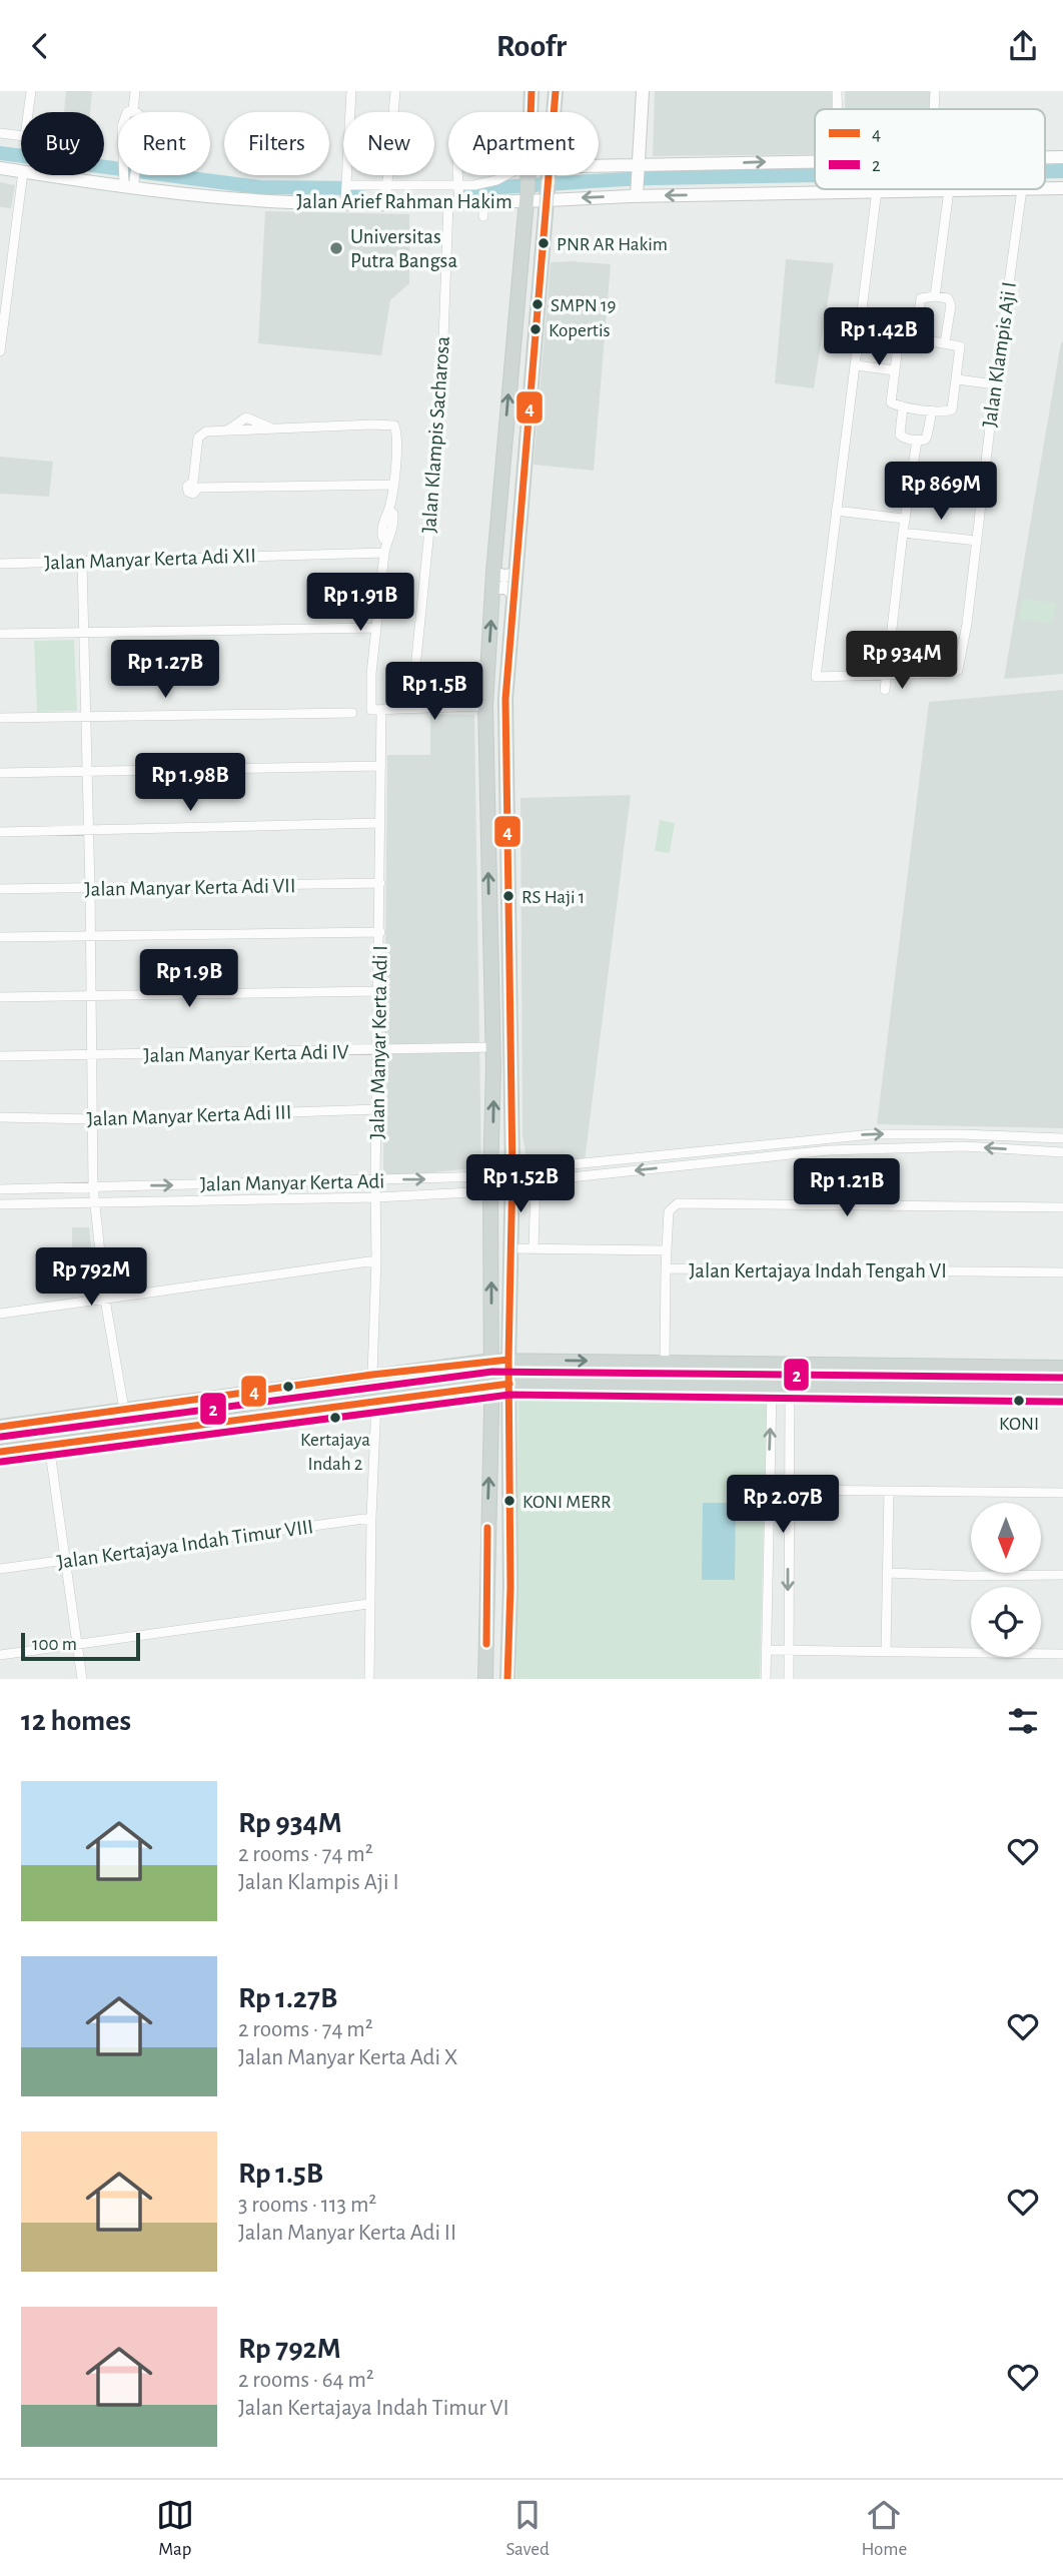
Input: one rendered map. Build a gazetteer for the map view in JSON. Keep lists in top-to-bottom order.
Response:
{
  "streets": {
    "street": [
      "Jalan Arief Rahman Hakim",
      "Jalan Klampis Aji I",
      "Jalan Klampis Sacharosa",
      "Jalan Manyar Kerta Adi XII",
      "Jalan Manyar Kerta Adi VII",
      "Jalan Manyar Kerta Adi I",
      "Jalan Manyar Kerta Adi IV",
      "Jalan Manyar Kerta Adi III",
      "Jalan Manyar Kerta Adi",
      "Jalan Kertajaya Indah Tengah VI",
      "Jalan Kertajaya Indah Timur VIII"
    ]
  },
  "crossings": [
    ["Jalan Arief Rahman Hakim", "Jalan Klampis Aji I"],
    ["Jalan Arief Rahman Hakim", "Jalan Klampis Sacharosa"],
    ["Jalan Manyar Kerta Adi VII", "Jalan Manyar Kerta Adi I"],
    ["Jalan Manyar Kerta Adi I", "Jalan Manyar Kerta Adi IV"],
    ["Jalan Manyar Kerta Adi I", "Jalan Manyar Kerta Adi III"],
    ["Jalan Manyar Kerta Adi I", "Jalan Manyar Kerta Adi"]
  ],
  "places": [
    "PNR AR Hakim",
    "Universitas Putra Bangsa",
    "SMPN 19",
    "Kopertis",
    "RS Haji 1",
    "KONI",
    "Kertajaya Indah 2",
    "KONI MERR"
  ],
  "lines": ["transit line 4", "transit line 2"],
  "legend": ["4", "2"],
  "scale_bar": "100 m",
  "north": "bottom",
  "page": {
    "header": "Roofr",
    "chip": [
      "Buy",
      "Rent",
      "Filters",
      "New",
      "Apartment"
    ],
    "price": [
      "Rp 1.42B",
      "Rp 869M",
      "Rp 1.91B",
      "Rp 934M",
      "Rp 1.27B",
      "Rp 1.5B",
      "Rp 1.98B",
      "Rp 1.9B",
      "Rp 1.52B",
      "Rp 1.21B",
      "Rp 792M",
      "Rp 2.07B"
    ],
    "scale": "100 m",
    "heading": "12 homes",
    "list": [
      {
        "name": "Rp 934M",
        "note": "2 rooms · 74 m² · Jalan Klampis Aji I"
      },
      {
        "name": "Rp 1.27B",
        "note": "2 rooms · 74 m² · Jalan Manyar Kerta Adi X"
      },
      {
        "name": "Rp 1.5B",
        "note": "3 rooms · 113 m² · Jalan Manyar Kerta Adi II"
      },
      {
        "name": "Rp 792M",
        "note": "2 rooms · 64 m² · Jalan Kertajaya Indah Timur VI"
      }
    ],
    "tabs": ["Map", "Saved", "Home"]
  }
}
